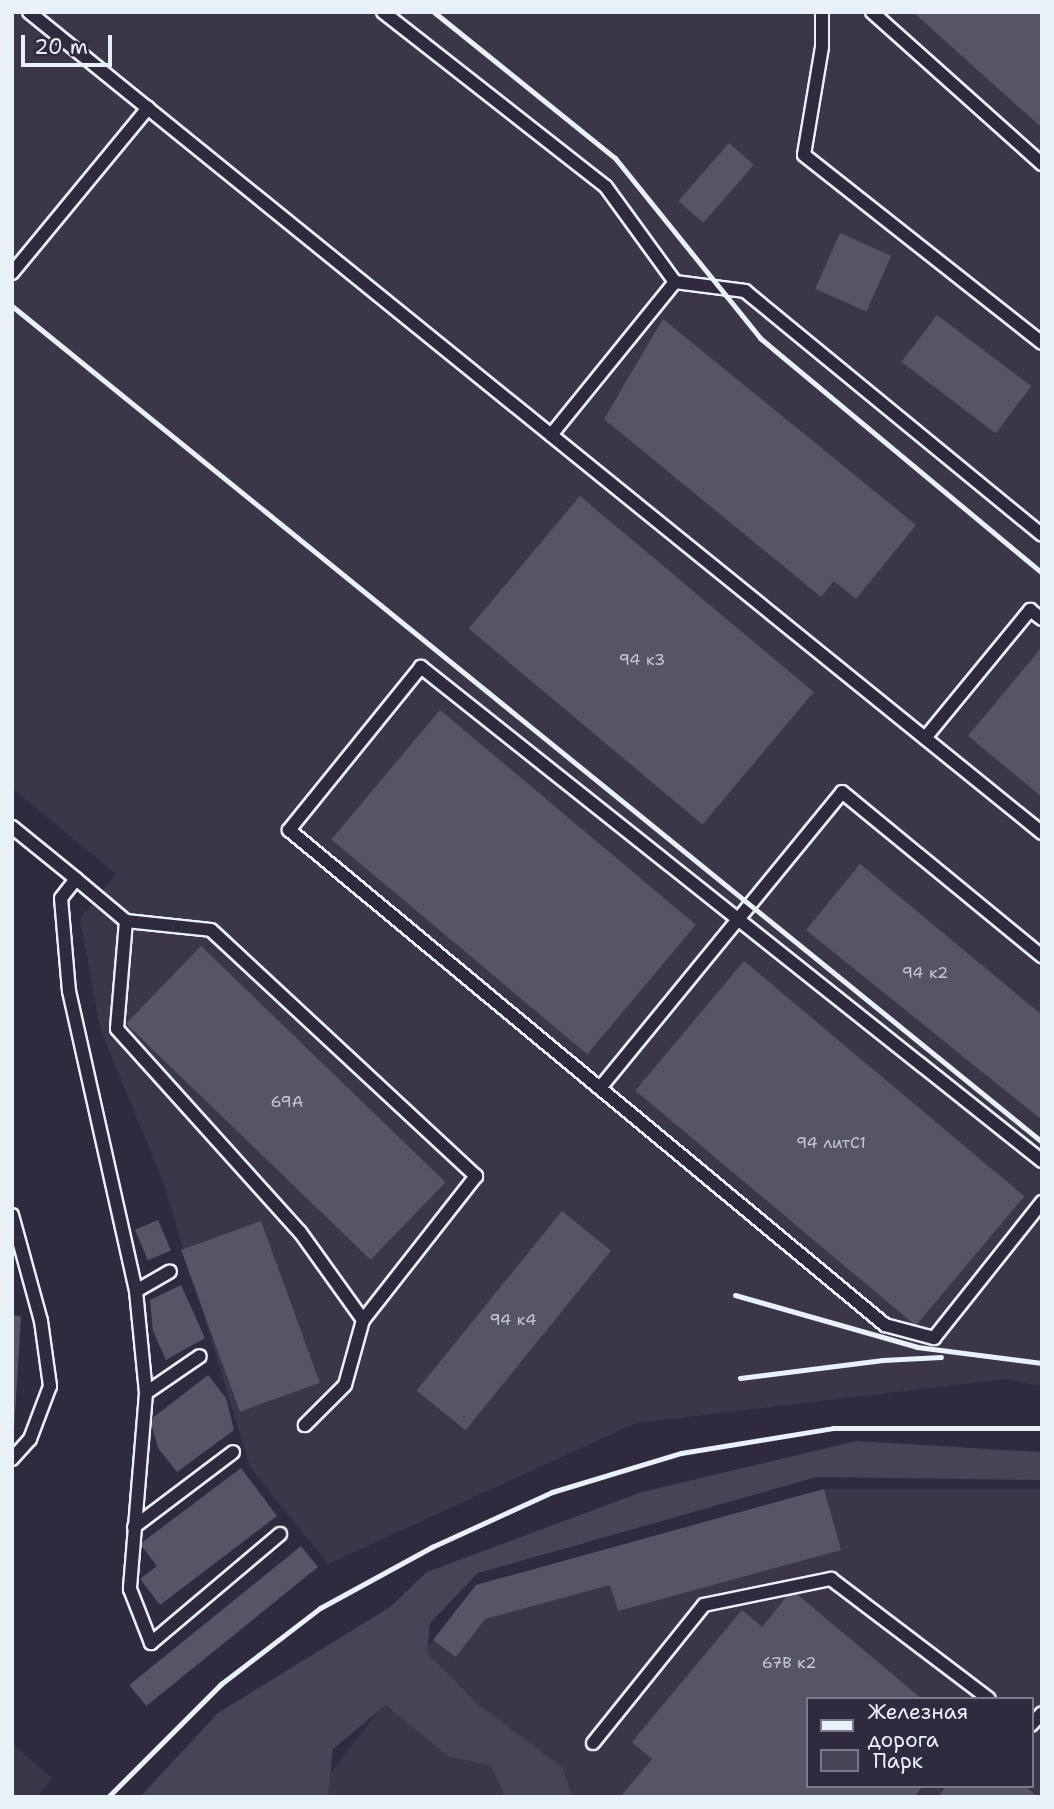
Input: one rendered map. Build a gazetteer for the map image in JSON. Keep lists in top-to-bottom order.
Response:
{
  "house_numbers": [
    "94 к3",
    "94 к2",
    "69А",
    "94 литС1",
    "94 к4",
    "67В к2"
  ],
  "legend": ["Железная дорога", "Парк"],
  "scale_bar": "20 m"
}
